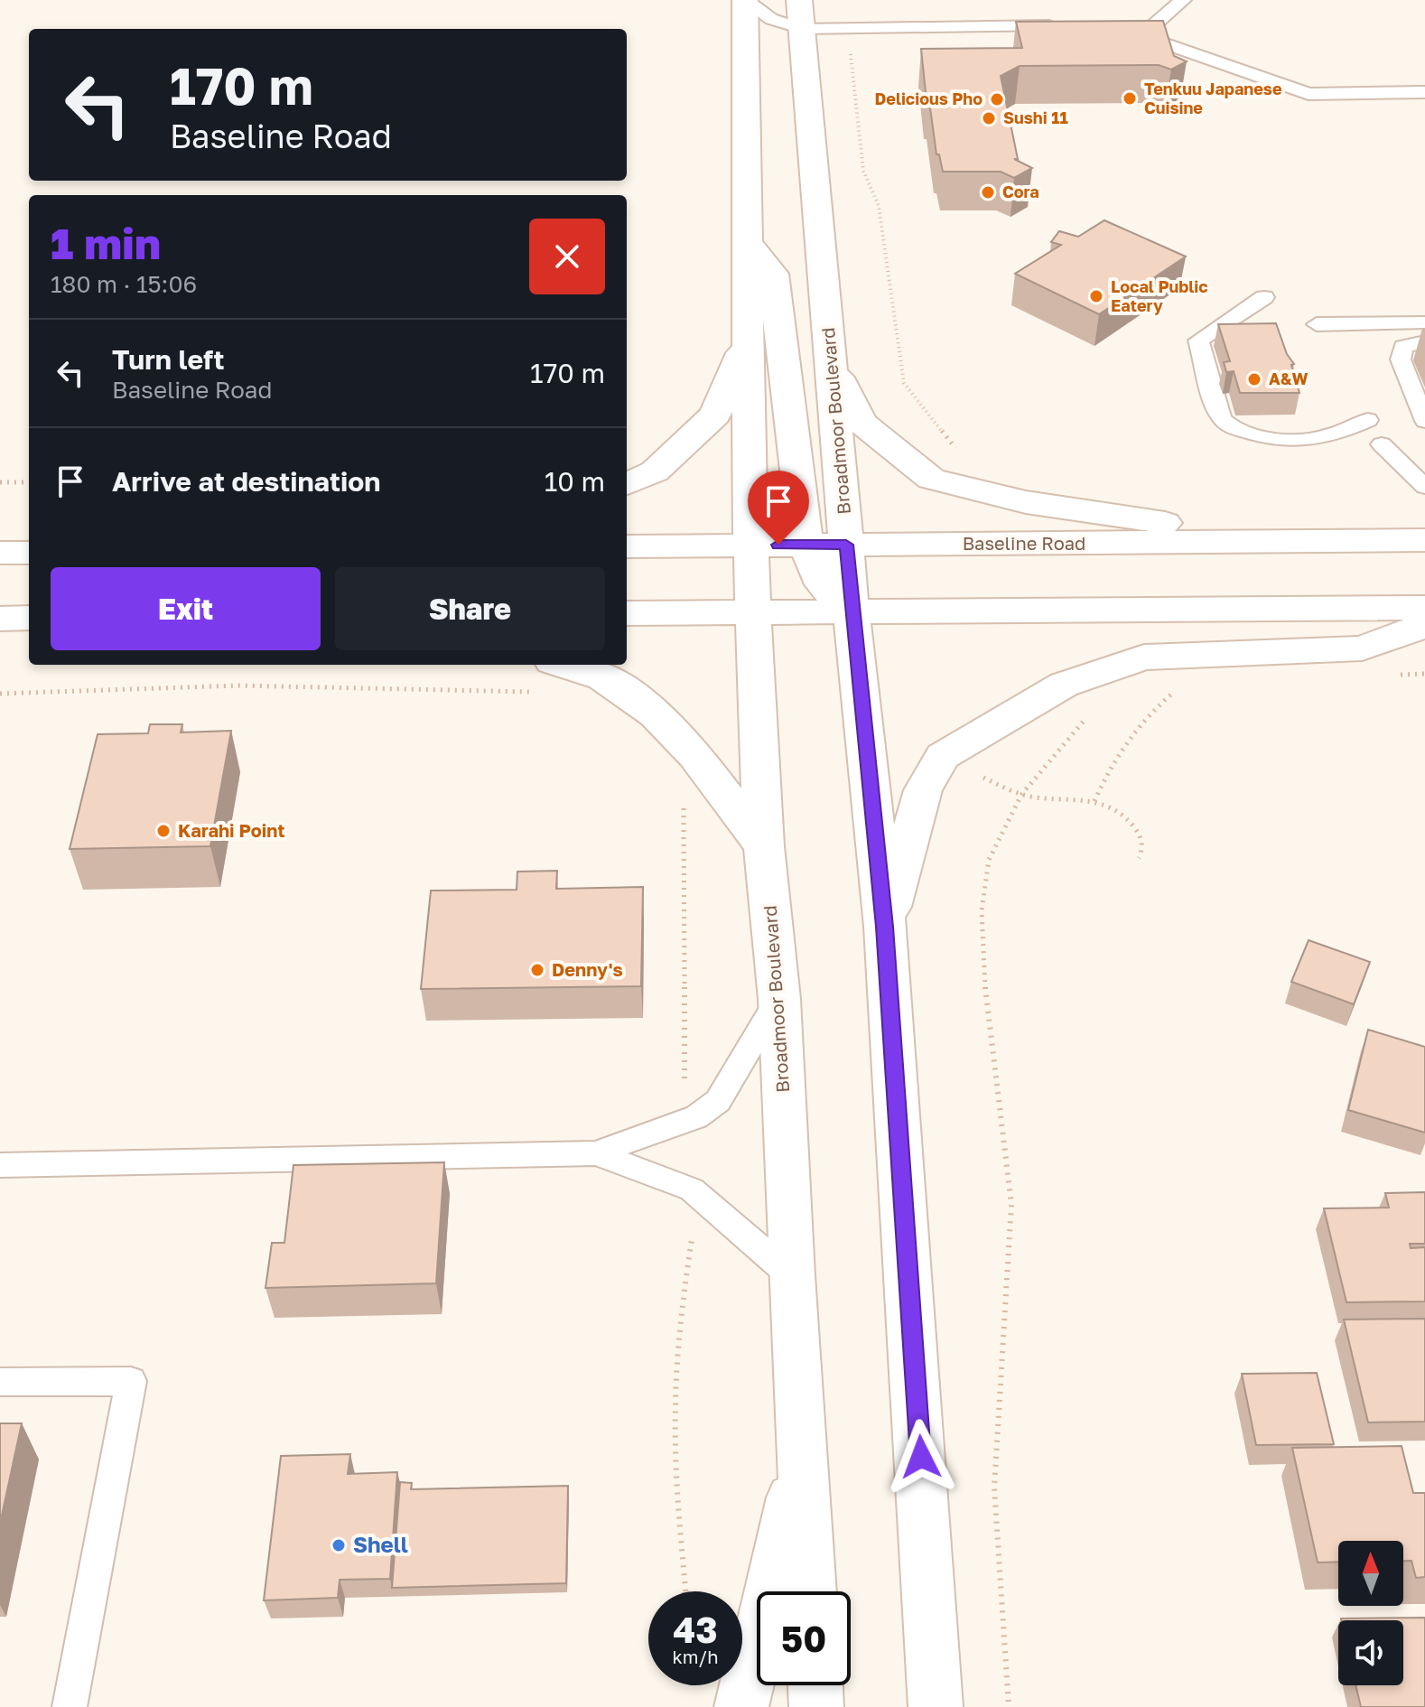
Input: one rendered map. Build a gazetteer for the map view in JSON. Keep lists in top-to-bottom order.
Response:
{
  "streets": {
    "main road": ["Broadmoor Boulevard", "Baseline Road"]
  },
  "crossings": [
    ["Broadmoor Boulevard", "Baseline Road"]
  ],
  "places": [
    "Tenkuu Japanese Cuisine",
    "Delicious Pho",
    "Sushi 11",
    "Cora",
    "Local Public Eatery",
    "A&W",
    "Karahi Point",
    "Denny's",
    "Shell"
  ],
  "north": "top",
  "page": {
    "turn": ["170 m", "Baseline Road"],
    "heading": ["1 min", "180 m · 15:06"],
    "list": [
      {
        "name": "Turn left",
        "note": "Baseline Road",
        "value": "170 m"
      },
      {
        "name": "Arrive at destination",
        "value": "10 m"
      }
    ],
    "buttons": ["Exit", "Share"],
    "speed": "43 km/h",
    "limit": "50"
  }
}
